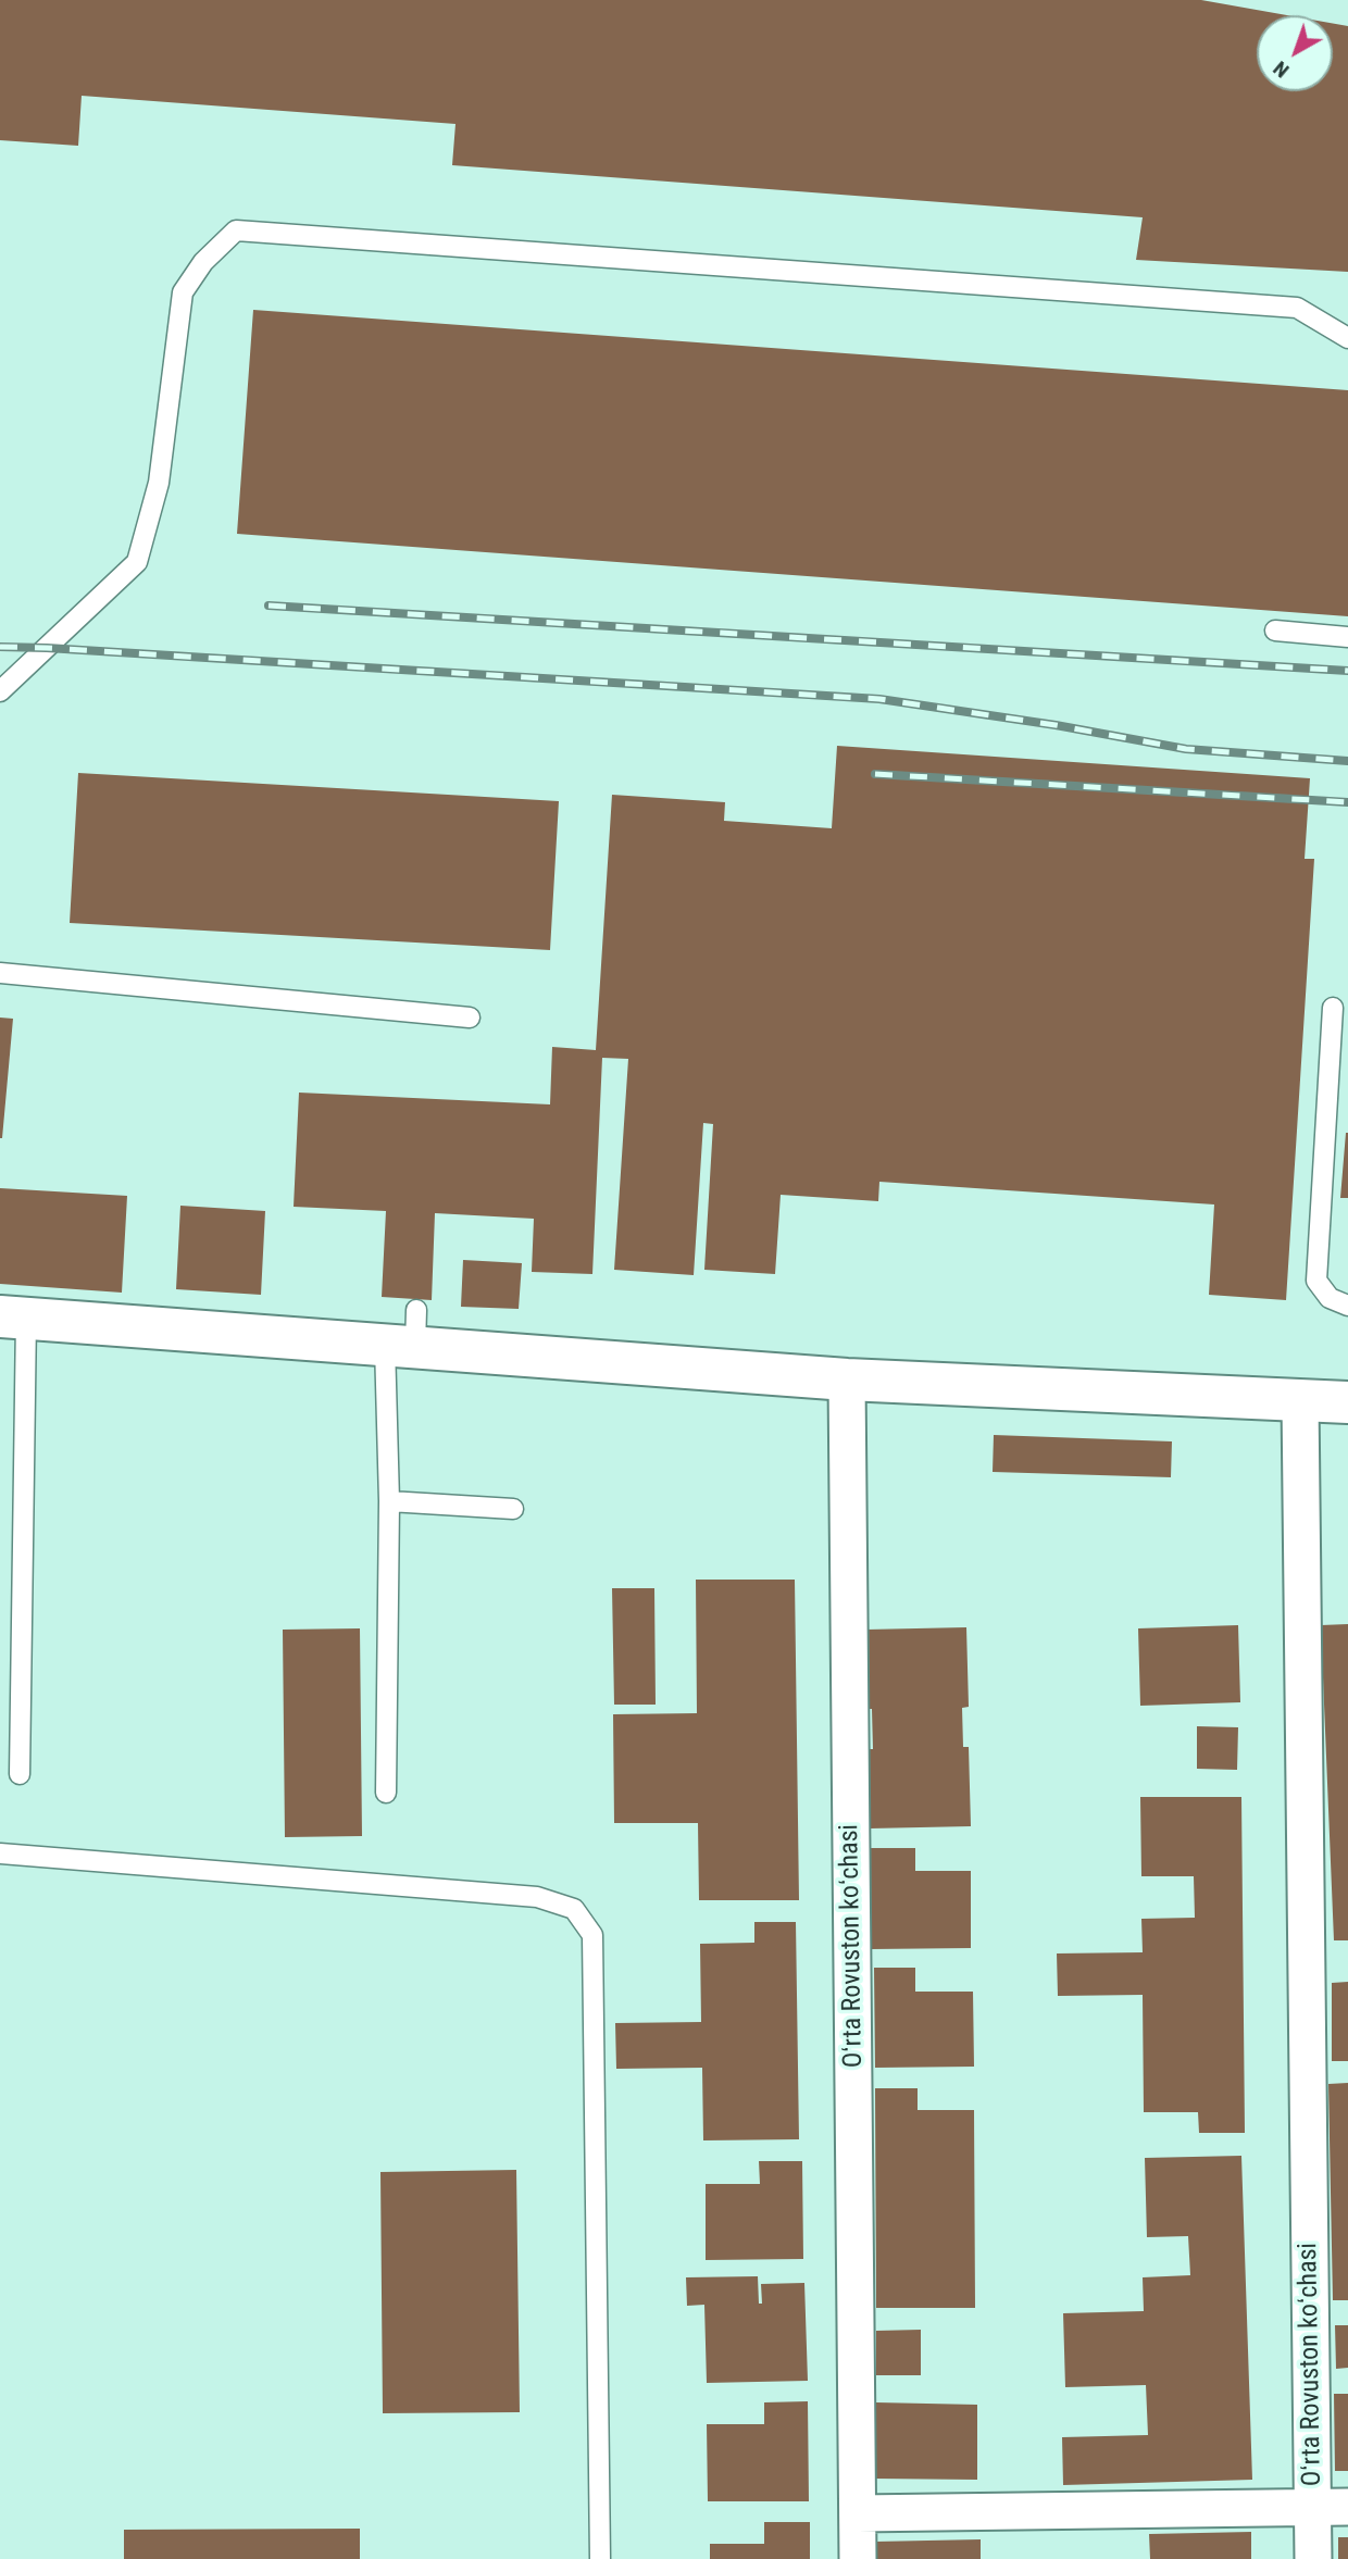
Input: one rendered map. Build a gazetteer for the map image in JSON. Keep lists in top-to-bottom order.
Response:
{
  "streets": {
    "street": ["Oʻrta Rovuston koʻchasi"]
  },
  "north": "bottom left"
}
